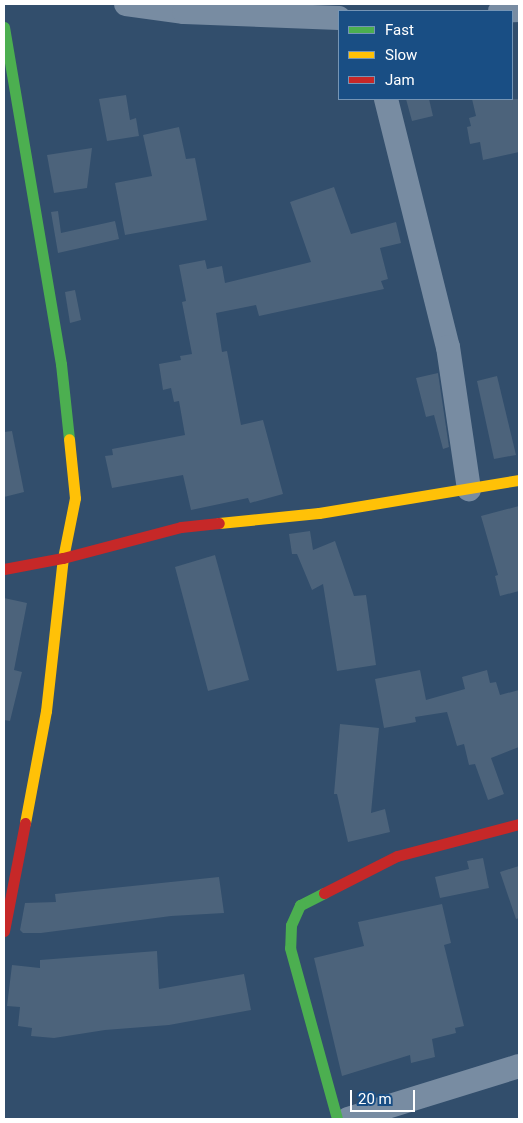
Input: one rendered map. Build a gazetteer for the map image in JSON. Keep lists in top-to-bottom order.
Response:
{
  "legend": ["Fast", "Slow", "Jam"],
  "scale_bar": "20 m"
}
